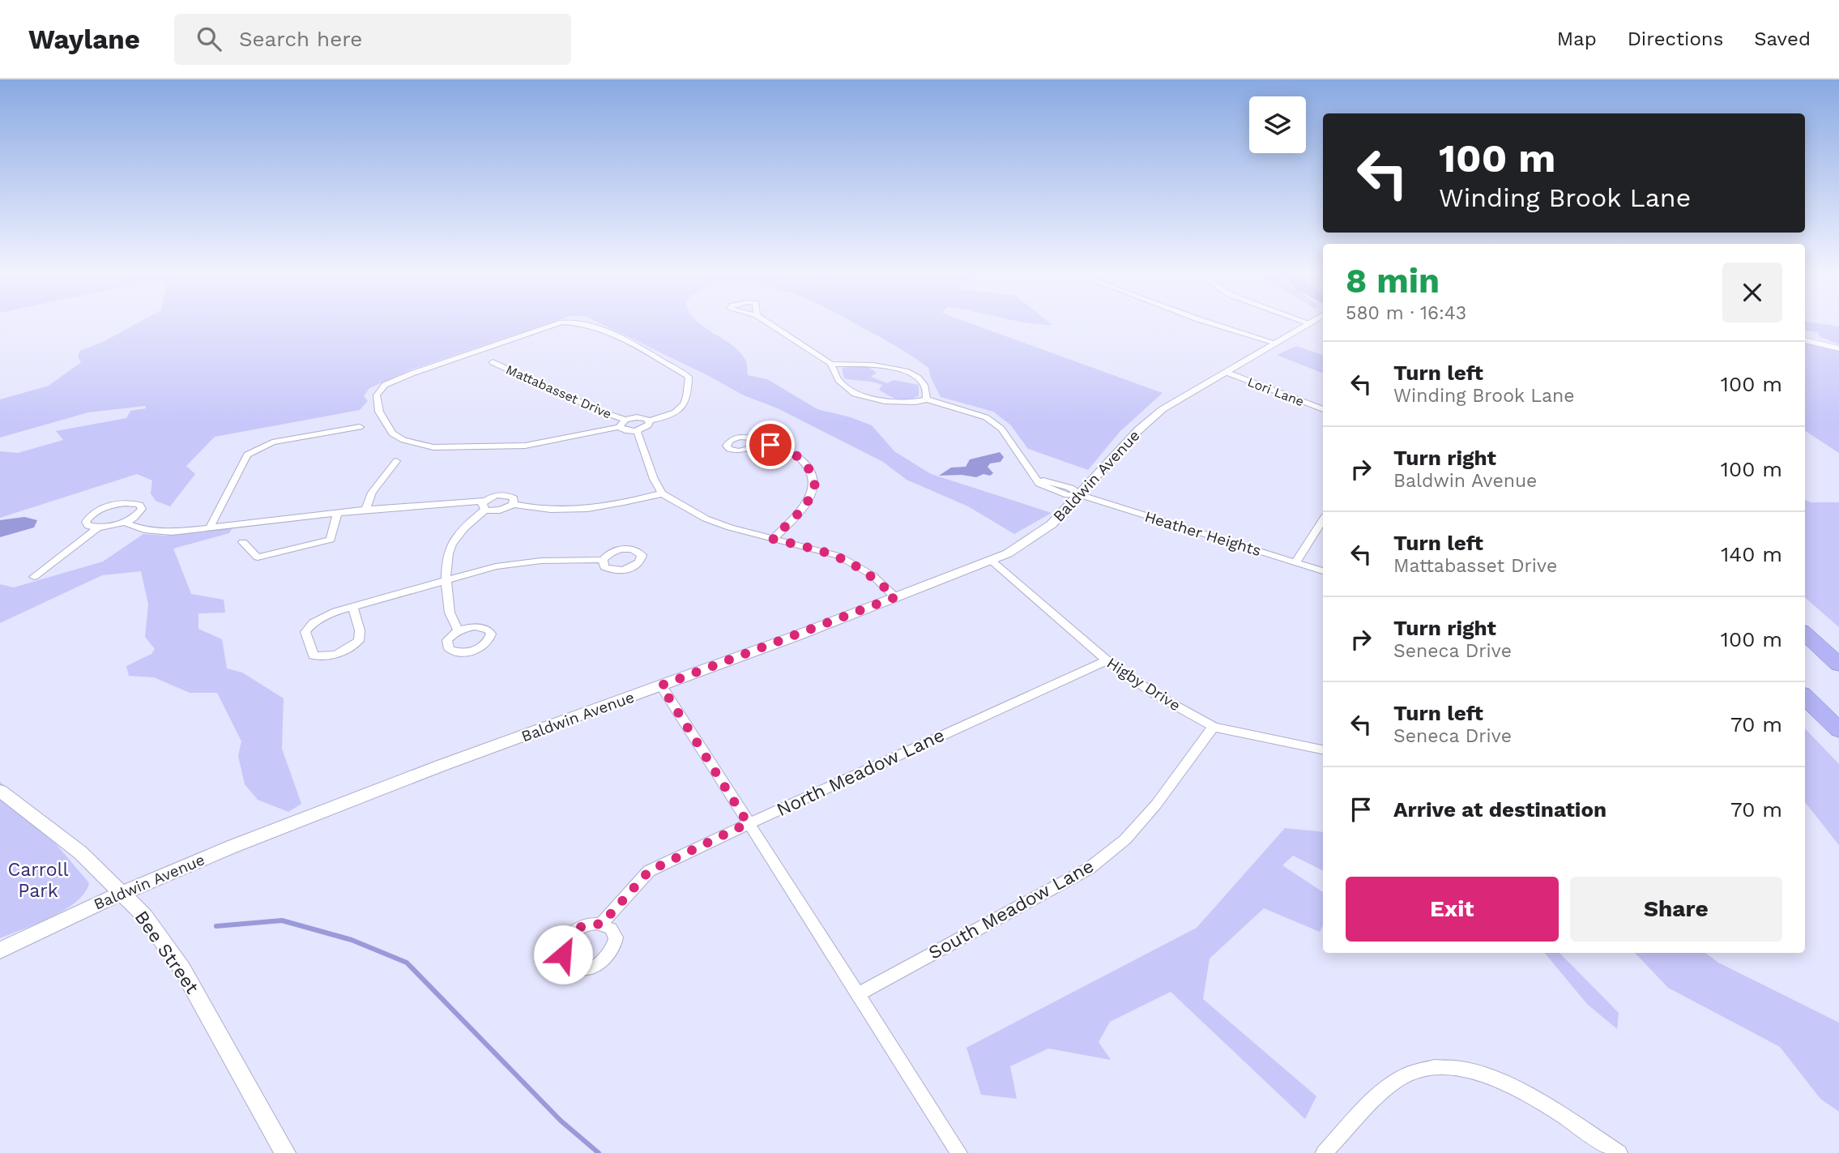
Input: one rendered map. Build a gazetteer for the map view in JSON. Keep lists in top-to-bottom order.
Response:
{
  "streets": {
    "street": [
      "Mattabasset Drive",
      "Lori Lane",
      "Baldwin Avenue",
      "Heather Heights",
      "Higby Drive",
      "North Meadow Lane",
      "South Meadow Lane",
      "Bee Street"
    ]
  },
  "crossings": [
    ["Lori Lane", "Baldwin Avenue"],
    ["Baldwin Avenue", "Heather Heights"],
    ["Baldwin Avenue", "Higby Drive"],
    ["Baldwin Avenue", "Bee Street"],
    ["Higby Drive", "North Meadow Lane"],
    ["Higby Drive", "South Meadow Lane"]
  ],
  "parks": ["Carroll Park"],
  "page": {
    "header": "Waylane",
    "search": "Search here",
    "nav": ["Map", "Directions", "Saved"],
    "turn": ["100 m", "Winding Brook Lane"],
    "heading": ["8 min", "580 m · 16:43"],
    "list": [
      {
        "name": "Turn left",
        "note": "Winding Brook Lane",
        "value": "100 m"
      },
      {
        "name": "Turn right",
        "note": "Baldwin Avenue",
        "value": "100 m"
      },
      {
        "name": "Turn left",
        "note": "Mattabasset Drive",
        "value": "140 m"
      },
      {
        "name": "Turn right",
        "note": "Seneca Drive",
        "value": "100 m"
      },
      {
        "name": "Turn left",
        "note": "Seneca Drive",
        "value": "70 m"
      },
      {
        "name": "Arrive at destination",
        "value": "70 m"
      }
    ],
    "buttons": ["Exit", "Share"]
  }
}
